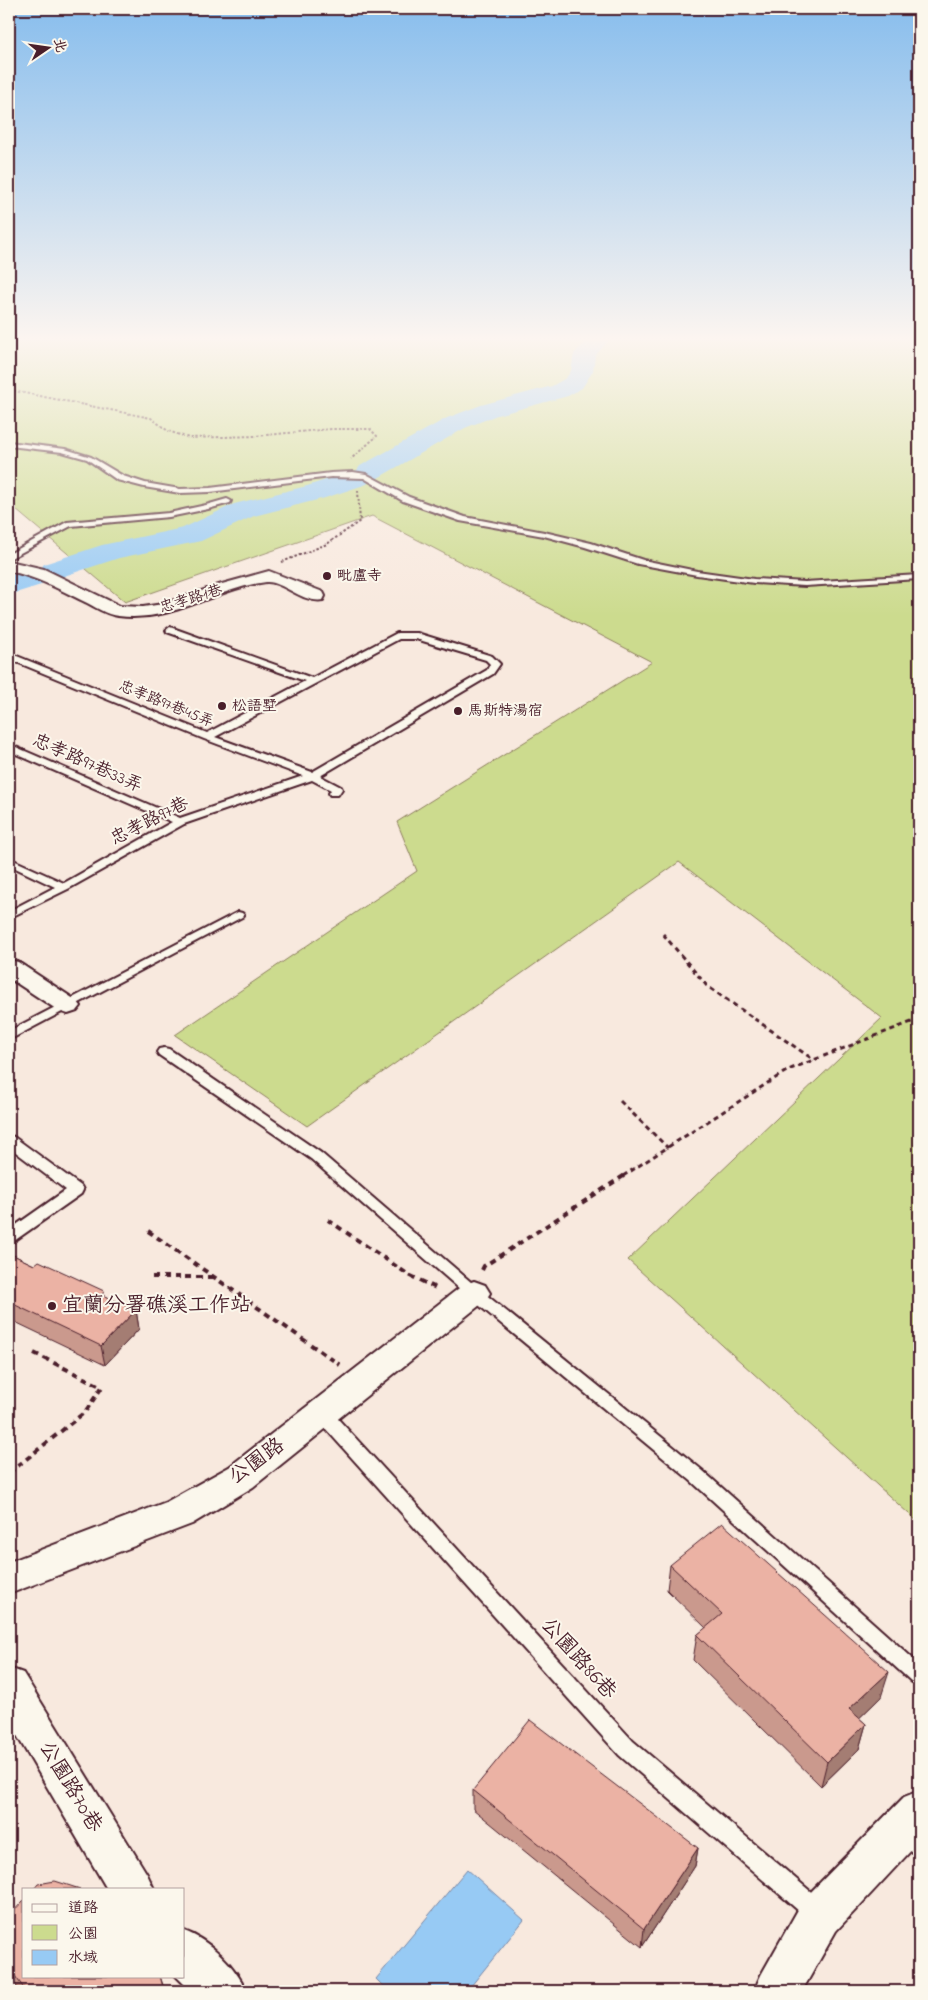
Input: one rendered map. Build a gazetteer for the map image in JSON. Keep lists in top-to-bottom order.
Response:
{
  "streets": {
    "street": ["忠孝路1巷", "公園路", "公園路70巷"],
    "lane": [
      "忠孝路97巷45弄",
      "忠孝路97巷33弄",
      "忠孝路97巷",
      "公園路86巷"
    ]
  },
  "crossings": [
    ["忠孝路97巷45弄", "忠孝路97巷"],
    ["忠孝路97巷33弄", "忠孝路97巷"],
    ["公園路", "公園路86巷"]
  ],
  "places": [
    "毗盧寺",
    "松語墅",
    "馬斯特湯宿",
    "宜蘭分署礁溪工作站"
  ],
  "legend": ["道路", "公園", "水域"],
  "north": "right"
}
